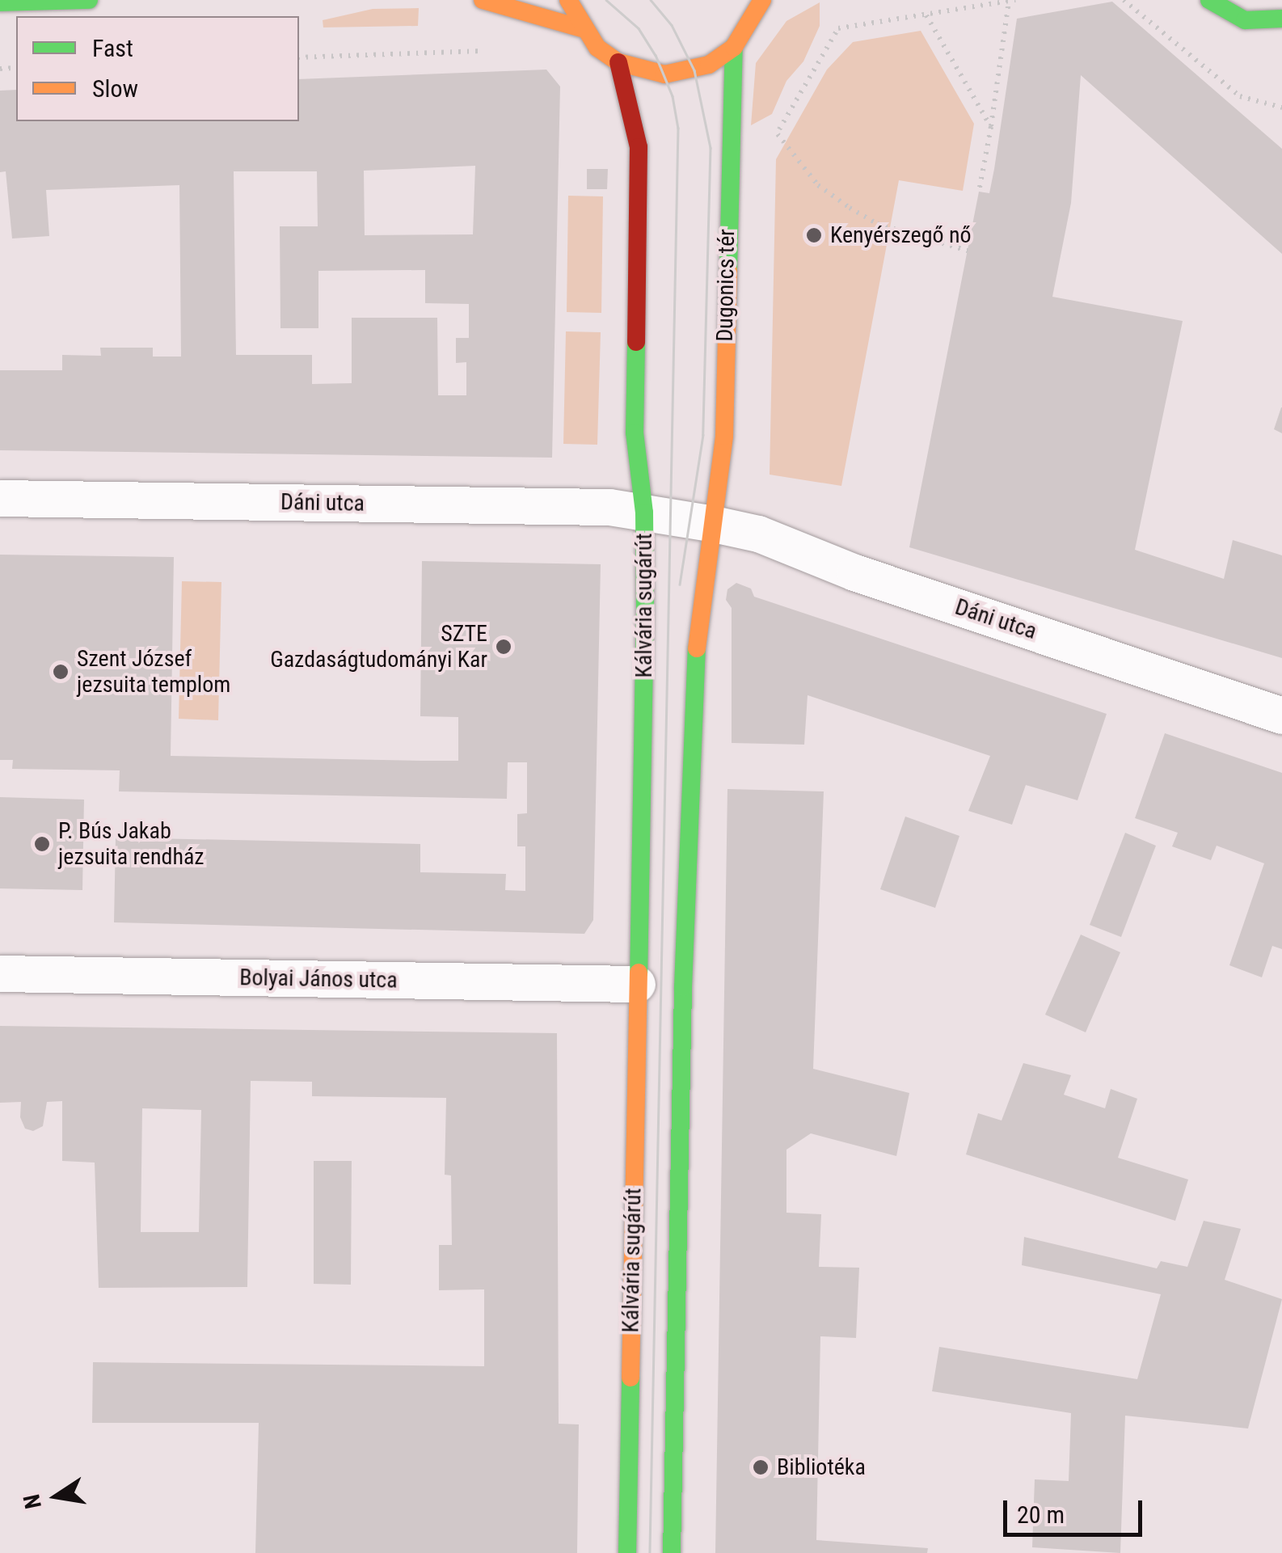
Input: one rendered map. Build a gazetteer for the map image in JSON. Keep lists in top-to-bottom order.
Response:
{
  "streets": {
    "street": [
      "Dugonics tér",
      "Dáni utca",
      "Kálvária sugárút",
      "Bolyai János utca"
    ]
  },
  "crossings": [
    ["Dugonics tér", "Dáni utca"],
    ["Dugonics tér", "Kálvária sugárút"],
    ["Dáni utca", "Kálvária sugárút"],
    ["Kálvária sugárút", "Bolyai János utca"]
  ],
  "places": [
    "Kenyérszegő nő",
    "SZTE Gazdaságtudományi Kar",
    "Szent József jezsuita templom",
    "P. Bús Jakab jezsuita rendház",
    "Bibliotéka"
  ],
  "legend": ["Fast", "Slow"],
  "scale_bar": "20 m",
  "north": "left"
}
